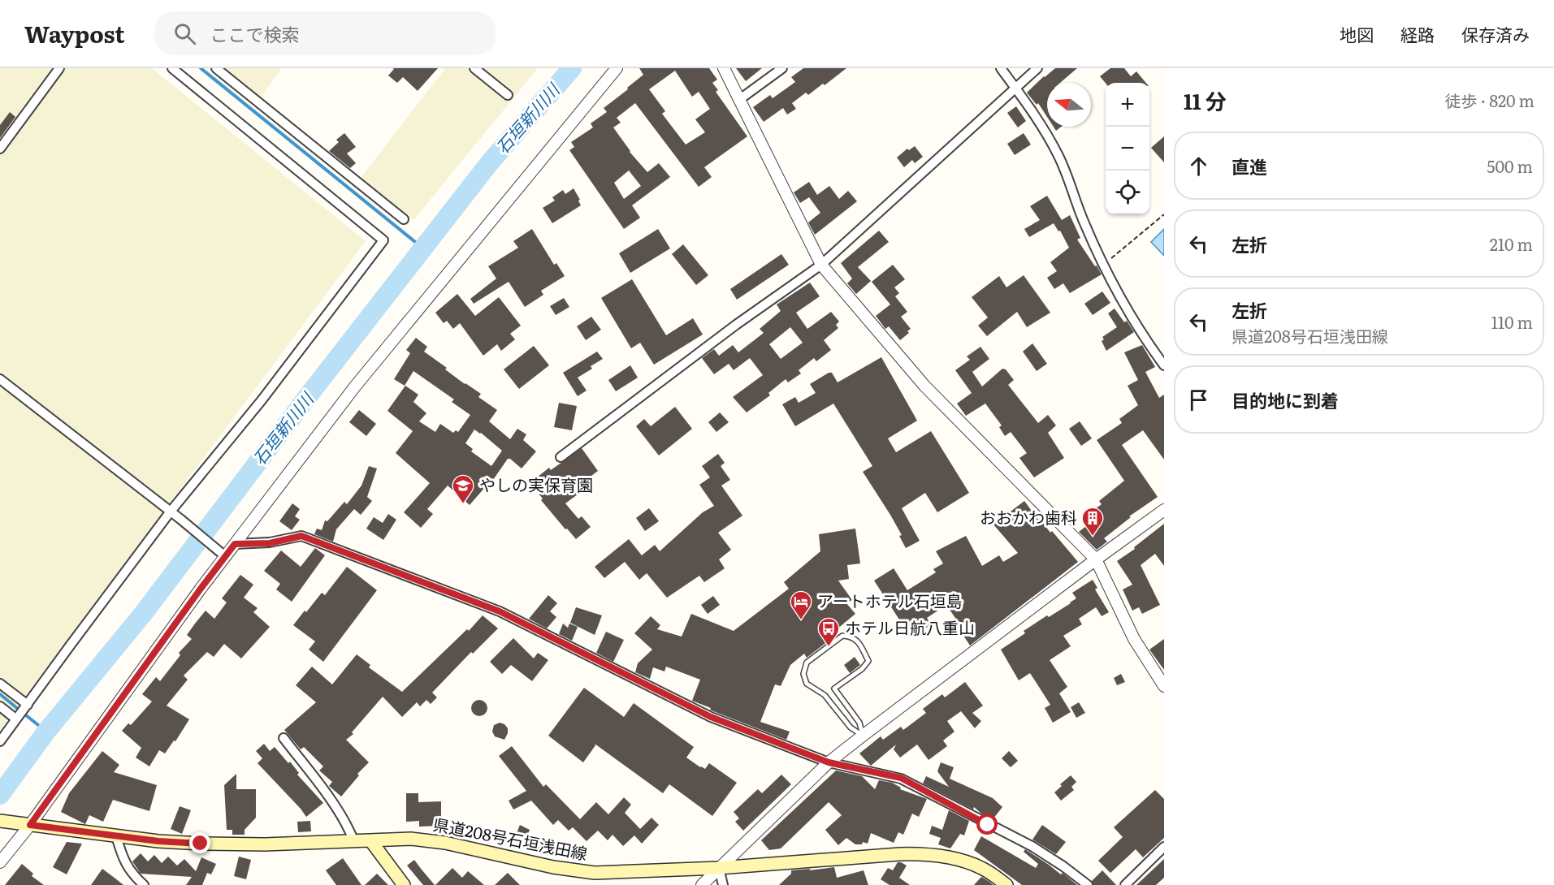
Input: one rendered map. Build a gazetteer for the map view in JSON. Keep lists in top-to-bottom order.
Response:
{
  "streets": {
    "main road": ["県道208号石垣浅田線"]
  },
  "water": ["石垣新川川"],
  "places": {
    "school or university": ["やしの実保育園"],
    "building": ["おおかわ歯科"],
    "hotel": ["アートホテル石垣島"],
    "bus stop": ["ホテル日航八重山"]
  },
  "north": "left",
  "page": {
    "header": "Waypost",
    "search": "ここで検索",
    "nav": ["地図", "経路", "保存済み"],
    "heading": ["11 分", "徒歩 · 820 m"],
    "map_buttons": ["+", "−"],
    "list": [
      ["直進", "500 m"],
      ["左折", "210 m"],
      ["左折", "県道208号石垣浅田線", "110 m"],
      "目的地に到着"
    ]
  }
}
